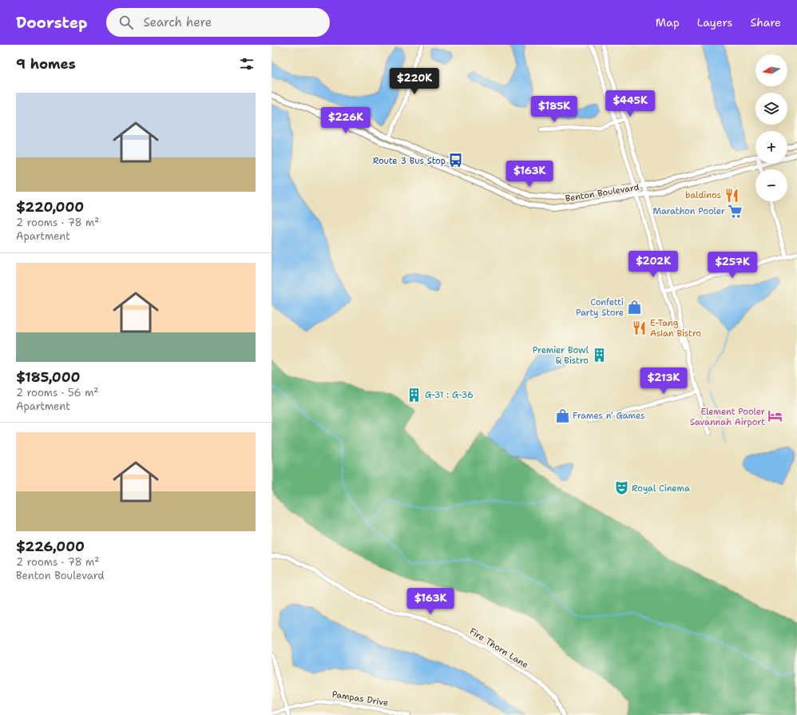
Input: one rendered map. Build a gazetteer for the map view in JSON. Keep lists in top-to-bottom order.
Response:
{
  "streets": {
    "street": ["Benton Boulevard", "Fire Thorn Lane", "Pampas Drive"]
  },
  "places": {
    "bus stop": ["Route 3 Bus Stop"],
    "restaurant": ["baldinos", "E-Tang Asian Bistro"],
    "supermarket": ["Marathon Pooler"],
    "shop": ["Confetti Party Store", "Frames n' Games"],
    "building": ["Premier Bowl & Bistro", "G-31 : G-36"],
    "hotel": ["Element Pooler Savannah Airport"],
    "theatre": ["Royal Cinema"]
  },
  "north": "left",
  "page": {
    "header": "Doorstep",
    "search": "Search here",
    "nav": ["Map", "Layers", "Share"],
    "heading": "9 homes",
    "map_buttons": ["+", "−"],
    "price": [
      "$220K",
      "$445K",
      "$185K",
      "$226K",
      "$163K",
      "$202K",
      "$257K",
      "$213K",
      "$163K"
    ],
    "list": [
      {
        "name": "$220,000",
        "note": "2 rooms · 78 m² · Apartment"
      },
      {
        "name": "$185,000",
        "note": "2 rooms · 56 m² · Apartment"
      },
      {
        "name": "$226,000",
        "note": "2 rooms · 78 m² · Benton Boulevard"
      }
    ]
  }
}
